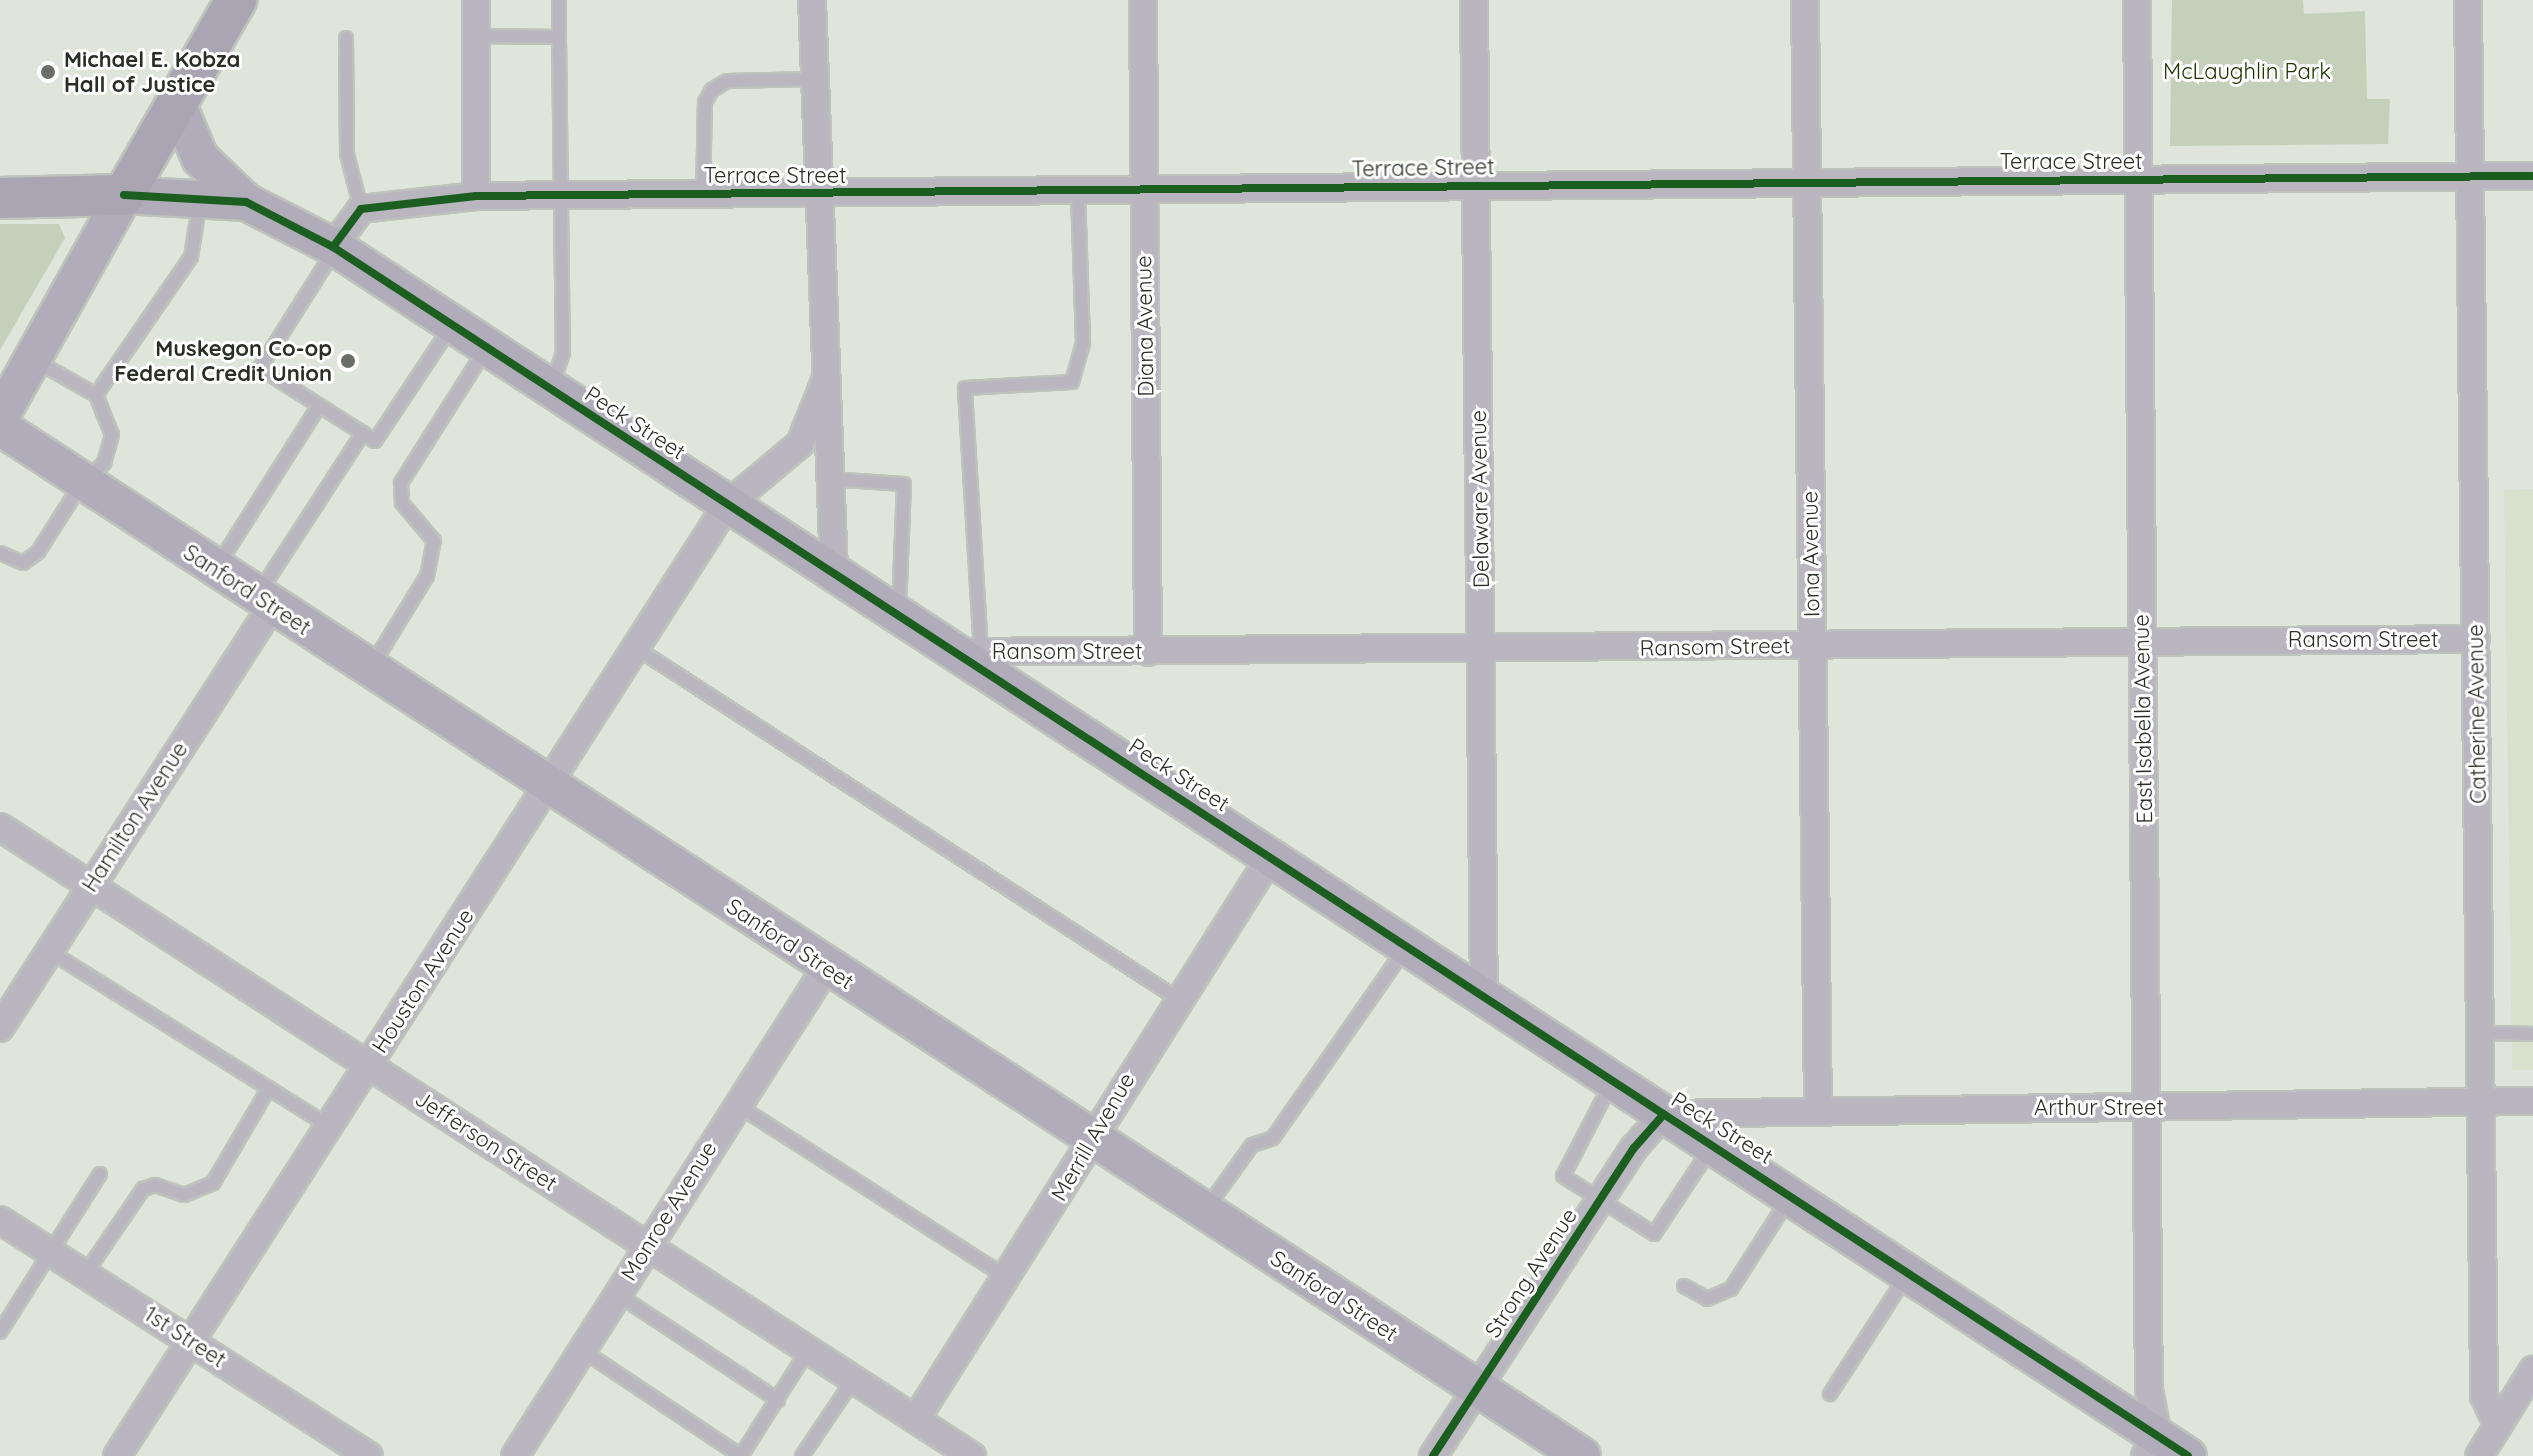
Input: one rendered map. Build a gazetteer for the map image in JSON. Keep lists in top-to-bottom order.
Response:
{
  "streets": {
    "street": [
      "Terrace Street",
      "Diana Avenue",
      "Peck Street",
      "Delaware Avenue",
      "Iona Avenue",
      "Sanford Street",
      "Ransom Street",
      "Catherine Avenue",
      "East Isabella Avenue",
      "Hamilton Avenue",
      "Houston Avenue",
      "Arthur Street",
      "Merrill Avenue",
      "Jefferson Street",
      "Monroe Avenue",
      "Strong Avenue",
      "1st Street"
    ]
  },
  "crossings": [
    ["Terrace Street", "Diana Avenue"],
    ["Terrace Street", "Delaware Avenue"],
    ["Terrace Street", "Iona Avenue"],
    ["Terrace Street", "Catherine Avenue"],
    ["Terrace Street", "East Isabella Avenue"],
    ["Diana Avenue", "Ransom Street"],
    ["Peck Street", "Delaware Avenue"],
    ["Peck Street", "Ransom Street"],
    ["Peck Street", "East Isabella Avenue"],
    ["Peck Street", "Houston Avenue"],
    ["Peck Street", "Arthur Street"],
    ["Peck Street", "Merrill Avenue"],
    ["Peck Street", "Strong Avenue"],
    ["Delaware Avenue", "Ransom Street"],
    ["Iona Avenue", "Ransom Street"],
    ["Iona Avenue", "Arthur Street"],
    ["Sanford Street", "Hamilton Avenue"],
    ["Sanford Street", "Houston Avenue"],
    ["Sanford Street", "Merrill Avenue"],
    ["Sanford Street", "Monroe Avenue"],
    ["Sanford Street", "Strong Avenue"],
    ["Ransom Street", "Catherine Avenue"],
    ["Ransom Street", "East Isabella Avenue"],
    ["Catherine Avenue", "Arthur Street"],
    ["East Isabella Avenue", "Arthur Street"],
    ["Hamilton Avenue", "Jefferson Street"],
    ["Houston Avenue", "Jefferson Street"],
    ["Houston Avenue", "1st Street"],
    ["Arthur Street", "Strong Avenue"],
    ["Merrill Avenue", "Jefferson Street"],
    ["Jefferson Street", "Monroe Avenue"]
  ],
  "parks": ["McLaughlin Park"],
  "places": ["Michael E. Kobza Hall of Justice", "Muskegon Co-op Federal Credit Union"]
}
